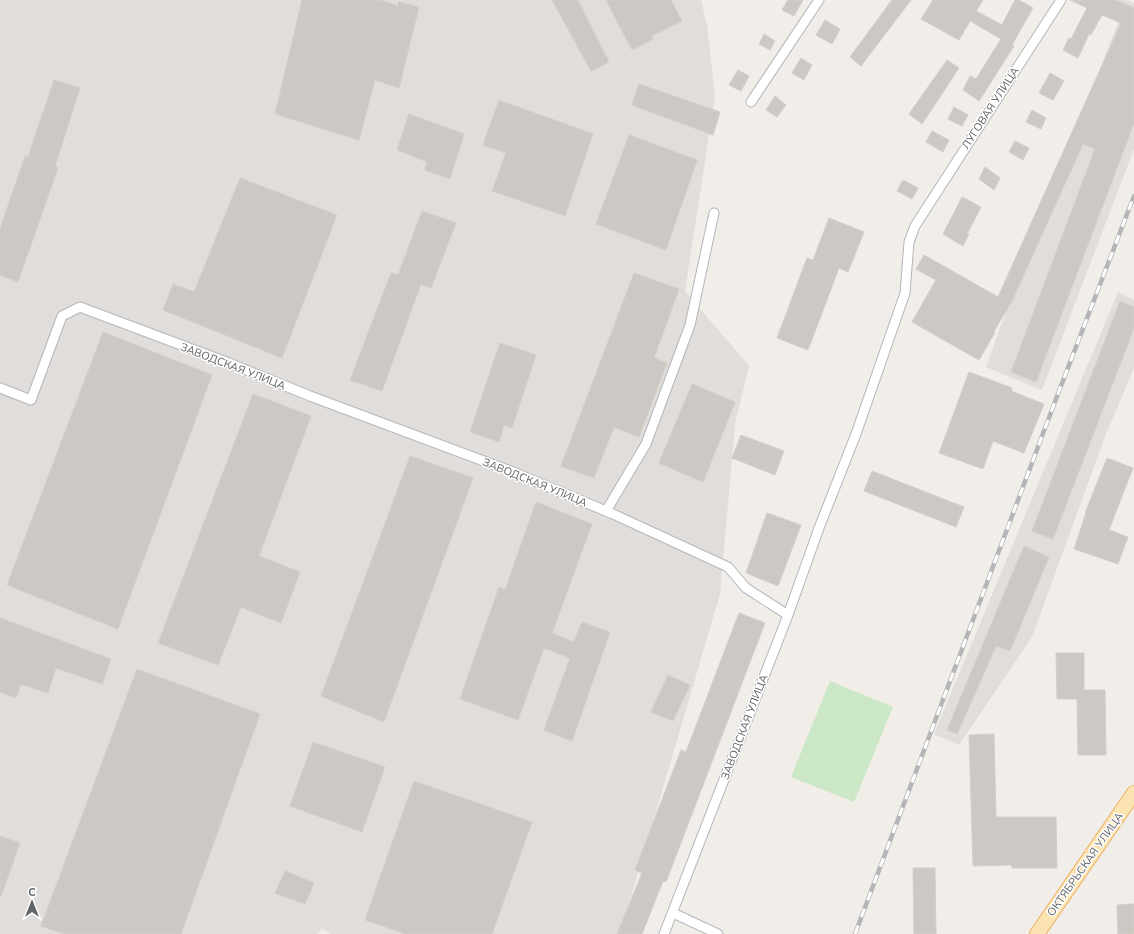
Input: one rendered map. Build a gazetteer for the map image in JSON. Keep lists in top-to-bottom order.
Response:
{
  "streets": {
    "main road": ["ОКТЯБРЬСКАЯ УЛИЦА"],
    "street": ["ЛУГОВАЯ УЛИЦА", "ЗАВОДСКАЯ УЛИЦА"]
  },
  "crossings": [
    ["ЛУГОВАЯ УЛИЦА", "ЗАВОДСКАЯ УЛИЦА"]
  ],
  "north": "top"
}
